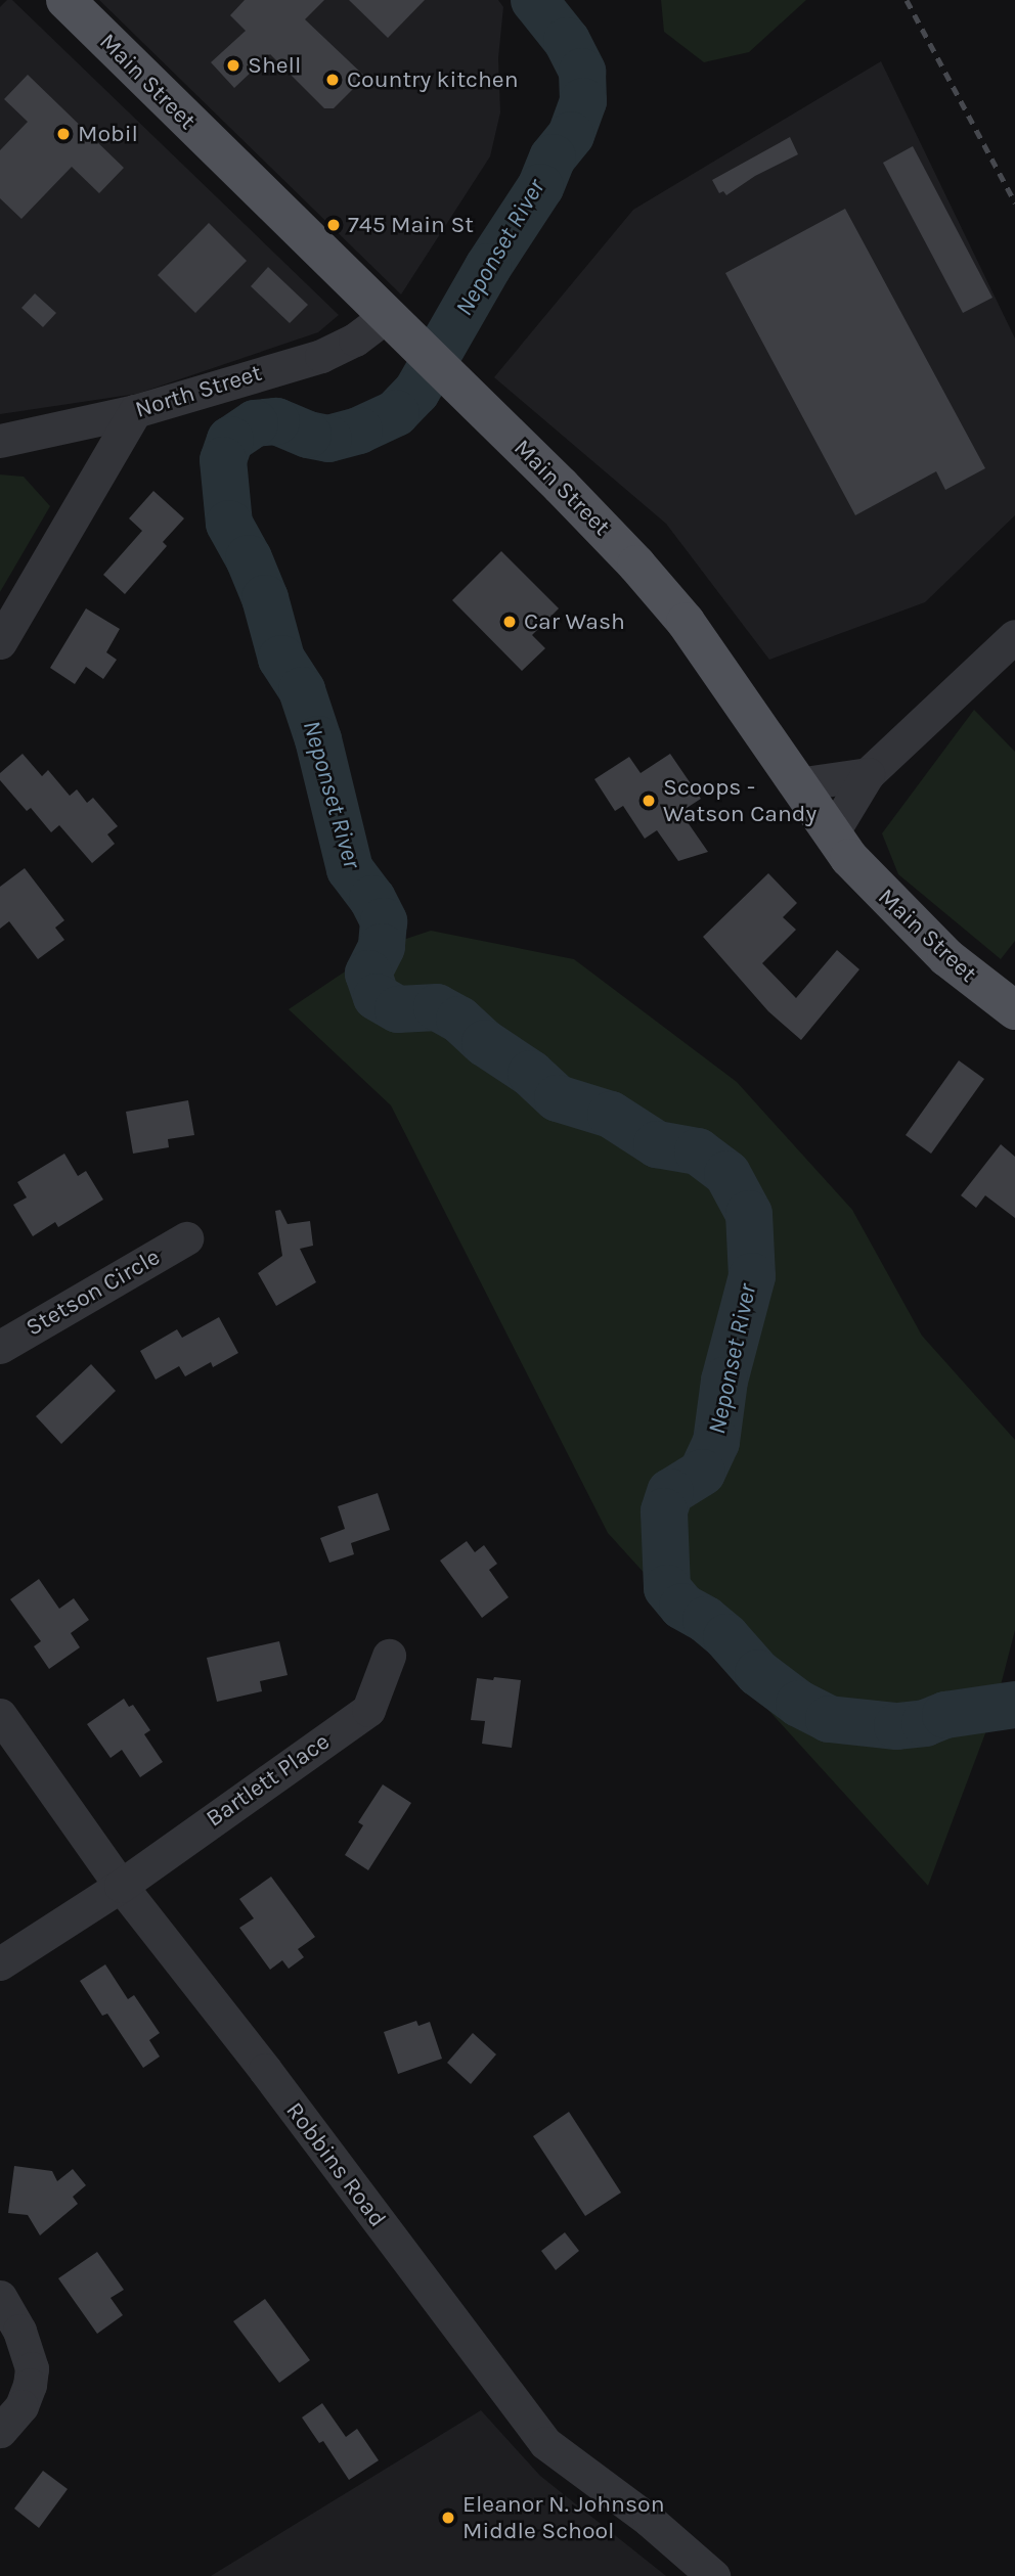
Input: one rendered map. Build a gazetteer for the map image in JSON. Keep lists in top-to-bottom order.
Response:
{
  "streets": {
    "main road": ["Main Street"],
    "street": [
      "North Street",
      "Stetson Circle",
      "Bartlett Place",
      "Robbins Road"
    ]
  },
  "crossings": [
    ["Main Street", "North Street"],
    ["Bartlett Place", "Robbins Road"]
  ],
  "water": ["Neponset River"],
  "places": [
    "Shell",
    "Country kitchen",
    "Mobil",
    "745 Main St",
    "Car Wash",
    "Scoops - Watson Candy",
    "Eleanor N. Johnson Middle School"
  ]
}
